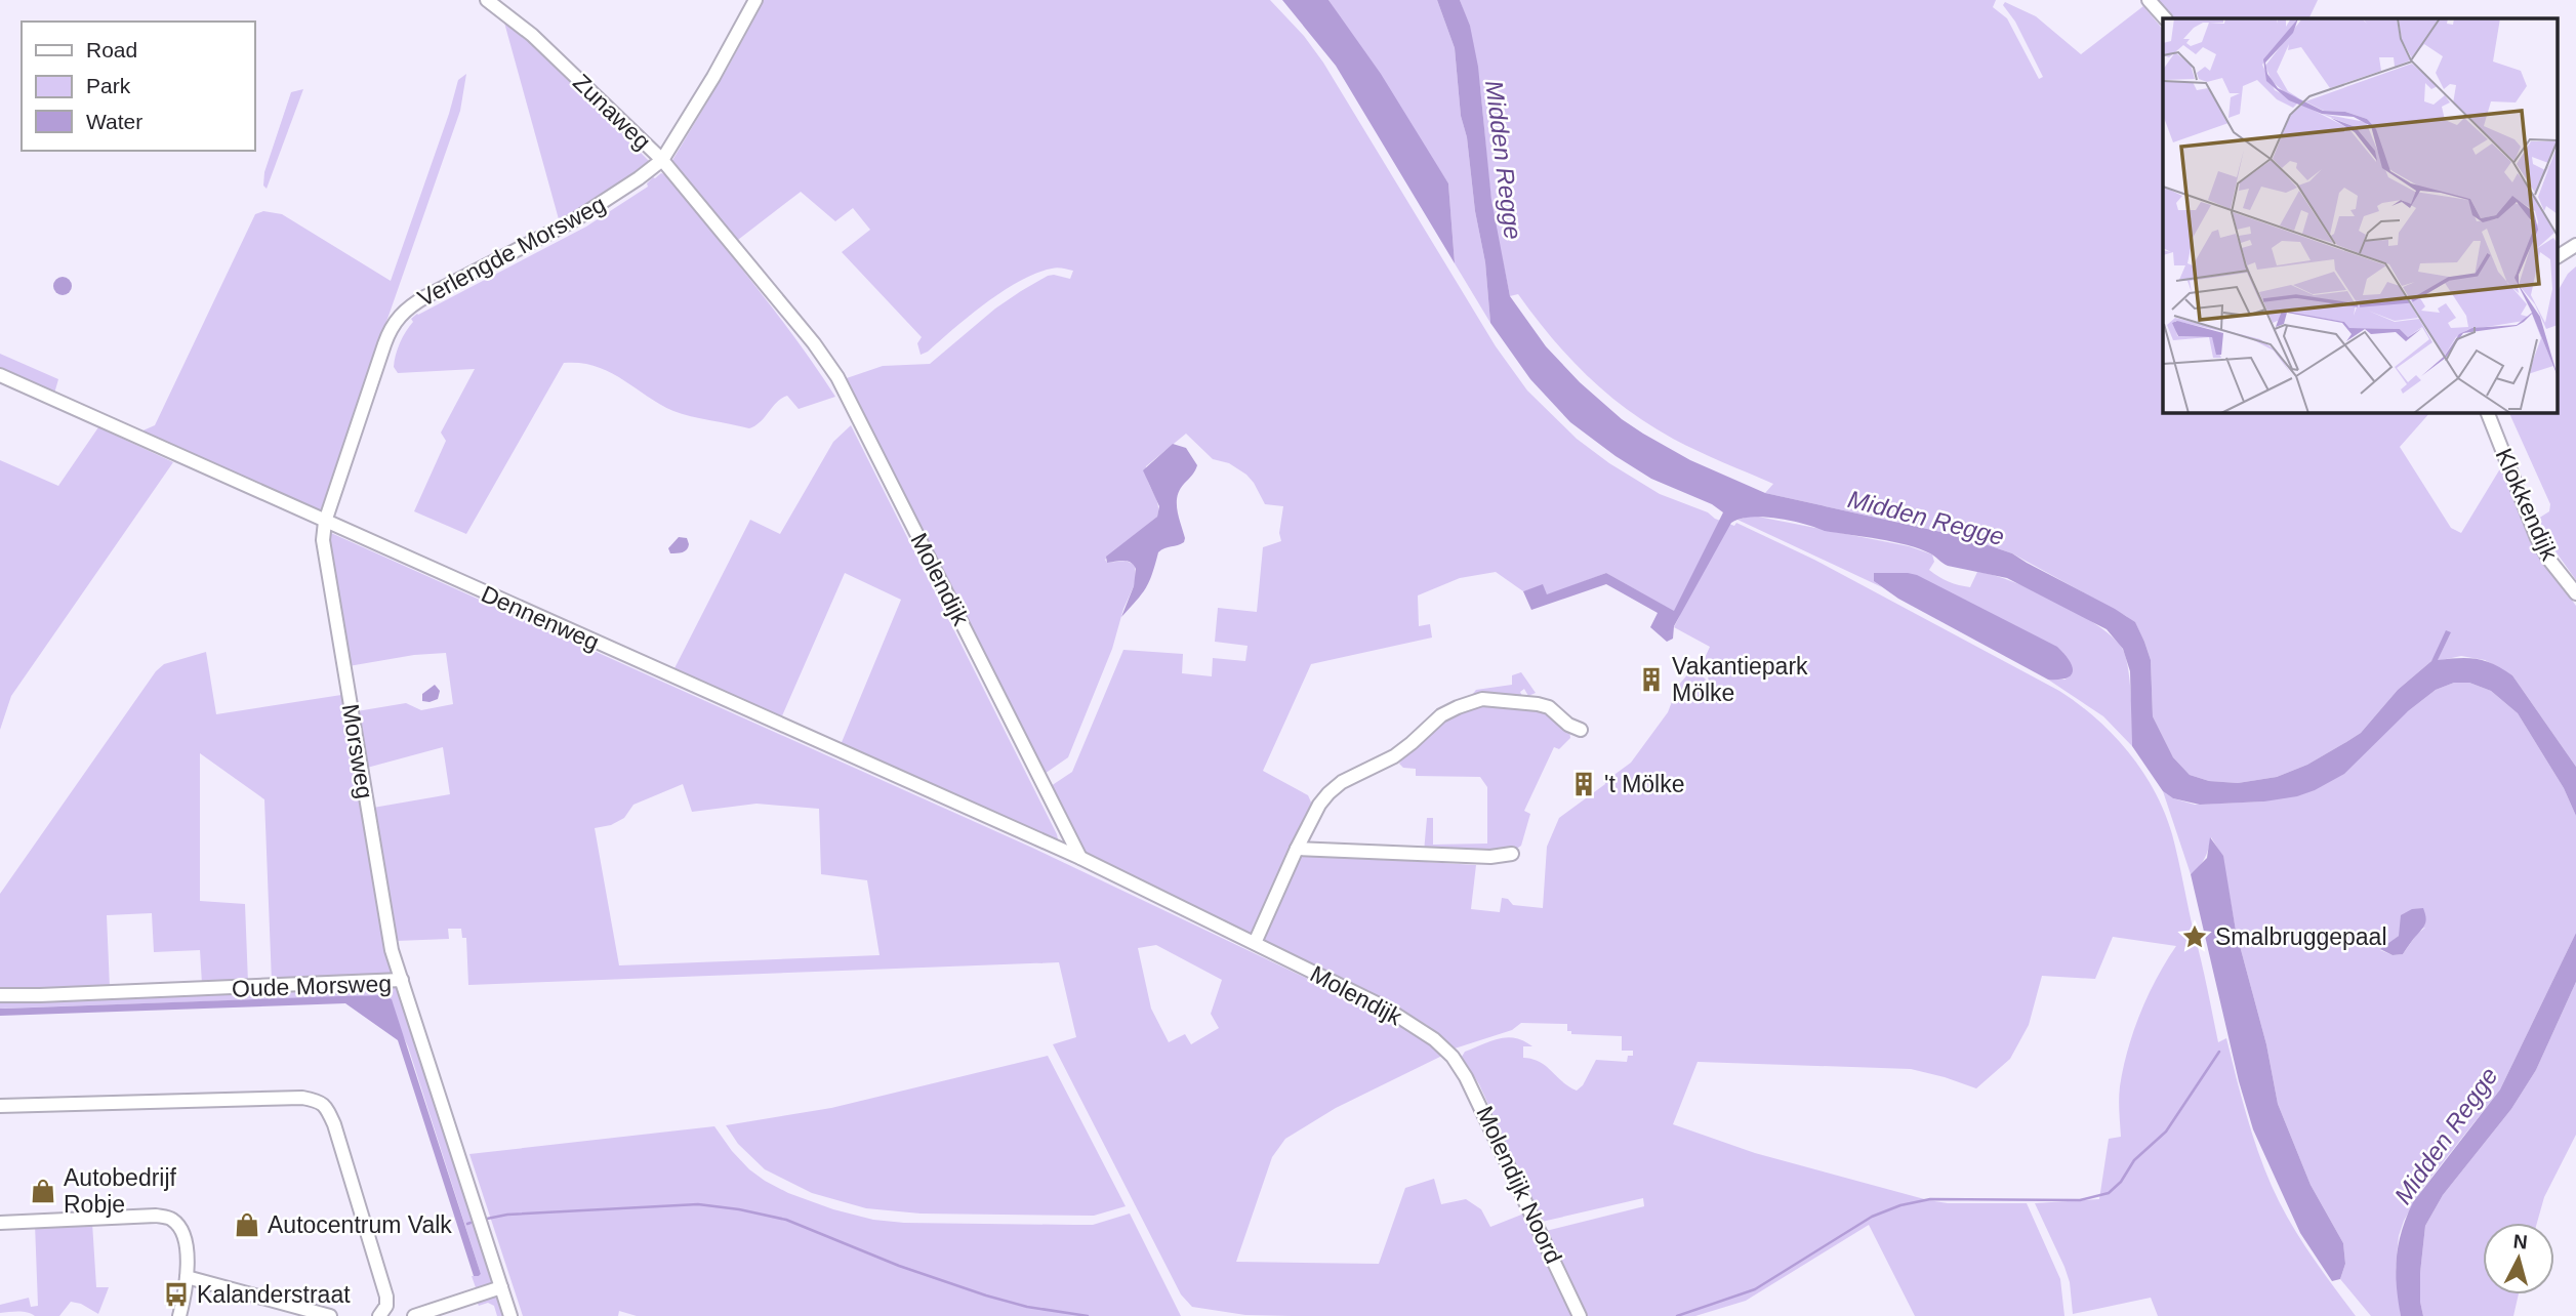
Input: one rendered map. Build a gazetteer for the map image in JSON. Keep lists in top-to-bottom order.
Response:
{
  "streets": {
    "street": [
      "Zunaweg",
      "Verlengde Morsweg",
      "Klokkendijk",
      "Molendijk",
      "Dennenweg",
      "Morsweg",
      "Oude Morsweg",
      "Molendijk Noord"
    ]
  },
  "crossings": [
    ["Zunaweg", "Verlengde Morsweg"],
    ["Zunaweg", "Molendijk"],
    ["Verlengde Morsweg", "Molendijk"],
    ["Verlengde Morsweg", "Dennenweg"],
    ["Verlengde Morsweg", "Morsweg"],
    ["Molendijk", "Dennenweg"],
    ["Molendijk", "Molendijk Noord"],
    ["Dennenweg", "Morsweg"],
    ["Morsweg", "Oude Morsweg"]
  ],
  "water": ["Midden Regge"],
  "places": {
    "building": ["Vakantiepark Mölke", "'t Mölke"],
    "place": ["Smalbruggepaal"],
    "shop": ["Autobedrijf Robje", "Autocentrum Valk"],
    "bus stop": ["Kalanderstraat"]
  },
  "legend": ["Road", "Park", "Water"],
  "north": "top"
}
